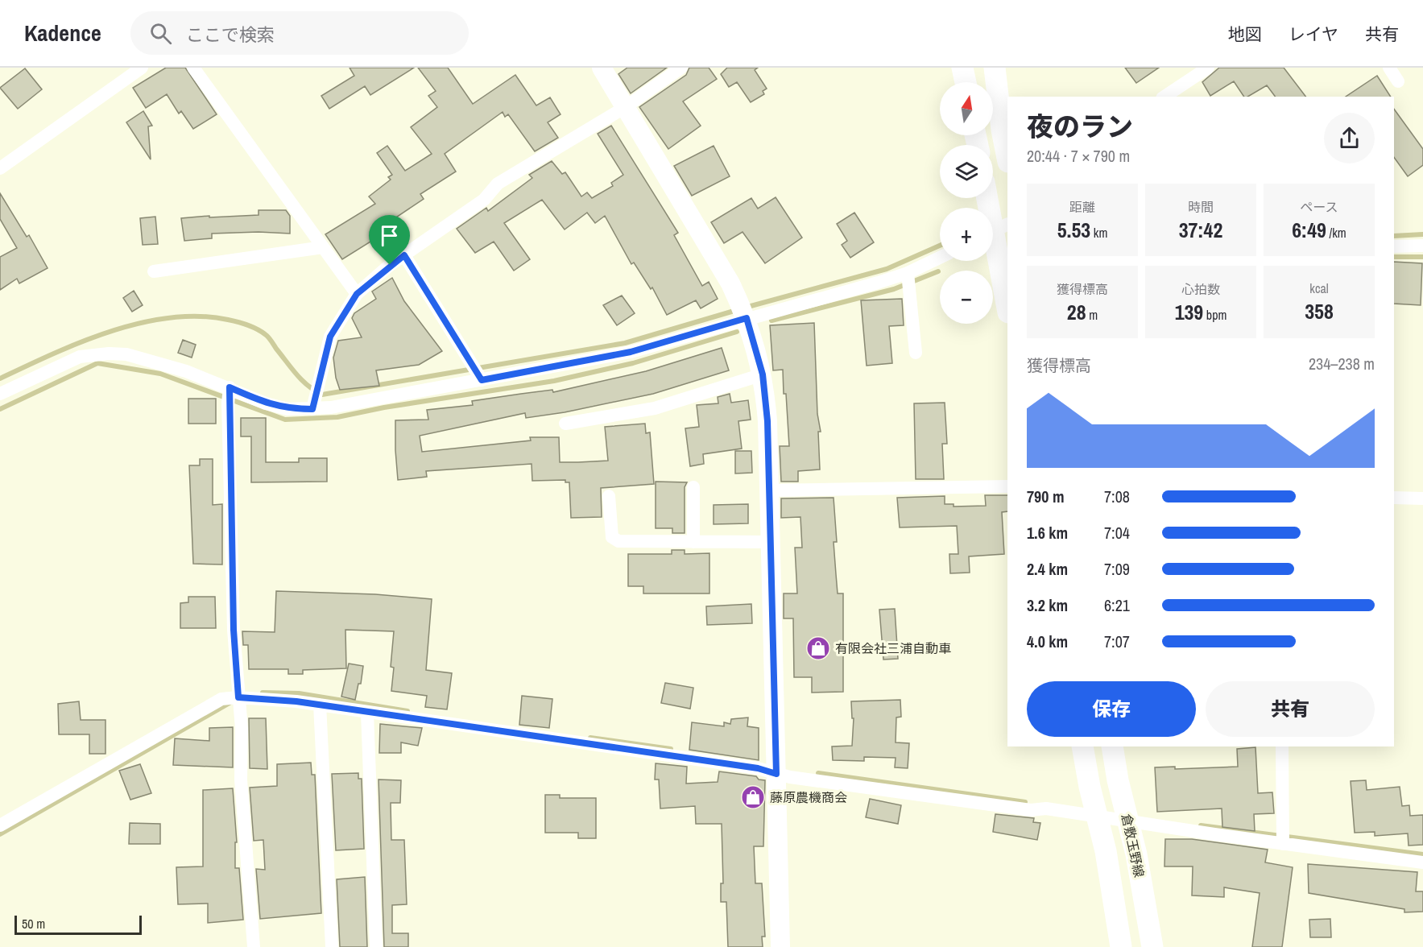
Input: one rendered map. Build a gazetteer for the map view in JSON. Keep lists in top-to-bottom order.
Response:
{
  "streets": {
    "main road": ["倉敷玉野線"]
  },
  "places": {
    "shop": ["有限会社三浦自動車", "藤原農機商会"]
  },
  "scale_bar": "50 m",
  "north": "top",
  "page": {
    "header": "Kadence",
    "search": "ここで検索",
    "nav": ["地図", "レイヤ", "共有"],
    "map_buttons": ["+", "−"],
    "heading": ["夜のラン", "20:44 · 7 × 790 m"],
    "stats": [
      ["距離", "5.53 km"],
      ["時間", "37:42"],
      ["ペース", "6:49 /km"],
      ["獲得標高", "28 m"],
      ["心拍数", "139 bpm"],
      ["kcal", "358"]
    ],
    "chart": ["獲得標高", "234–238 m"],
    "list": [
      {
        "name": "790 m",
        "note": "7:08"
      },
      {
        "name": "1.6 km",
        "note": "7:04"
      },
      {
        "name": "2.4 km",
        "note": "7:09"
      },
      {
        "name": "3.2 km",
        "note": "6:21"
      },
      {
        "name": "4.0 km",
        "note": "7:07"
      }
    ],
    "buttons": ["保存", "共有"],
    "scale": "50 m"
  }
}
